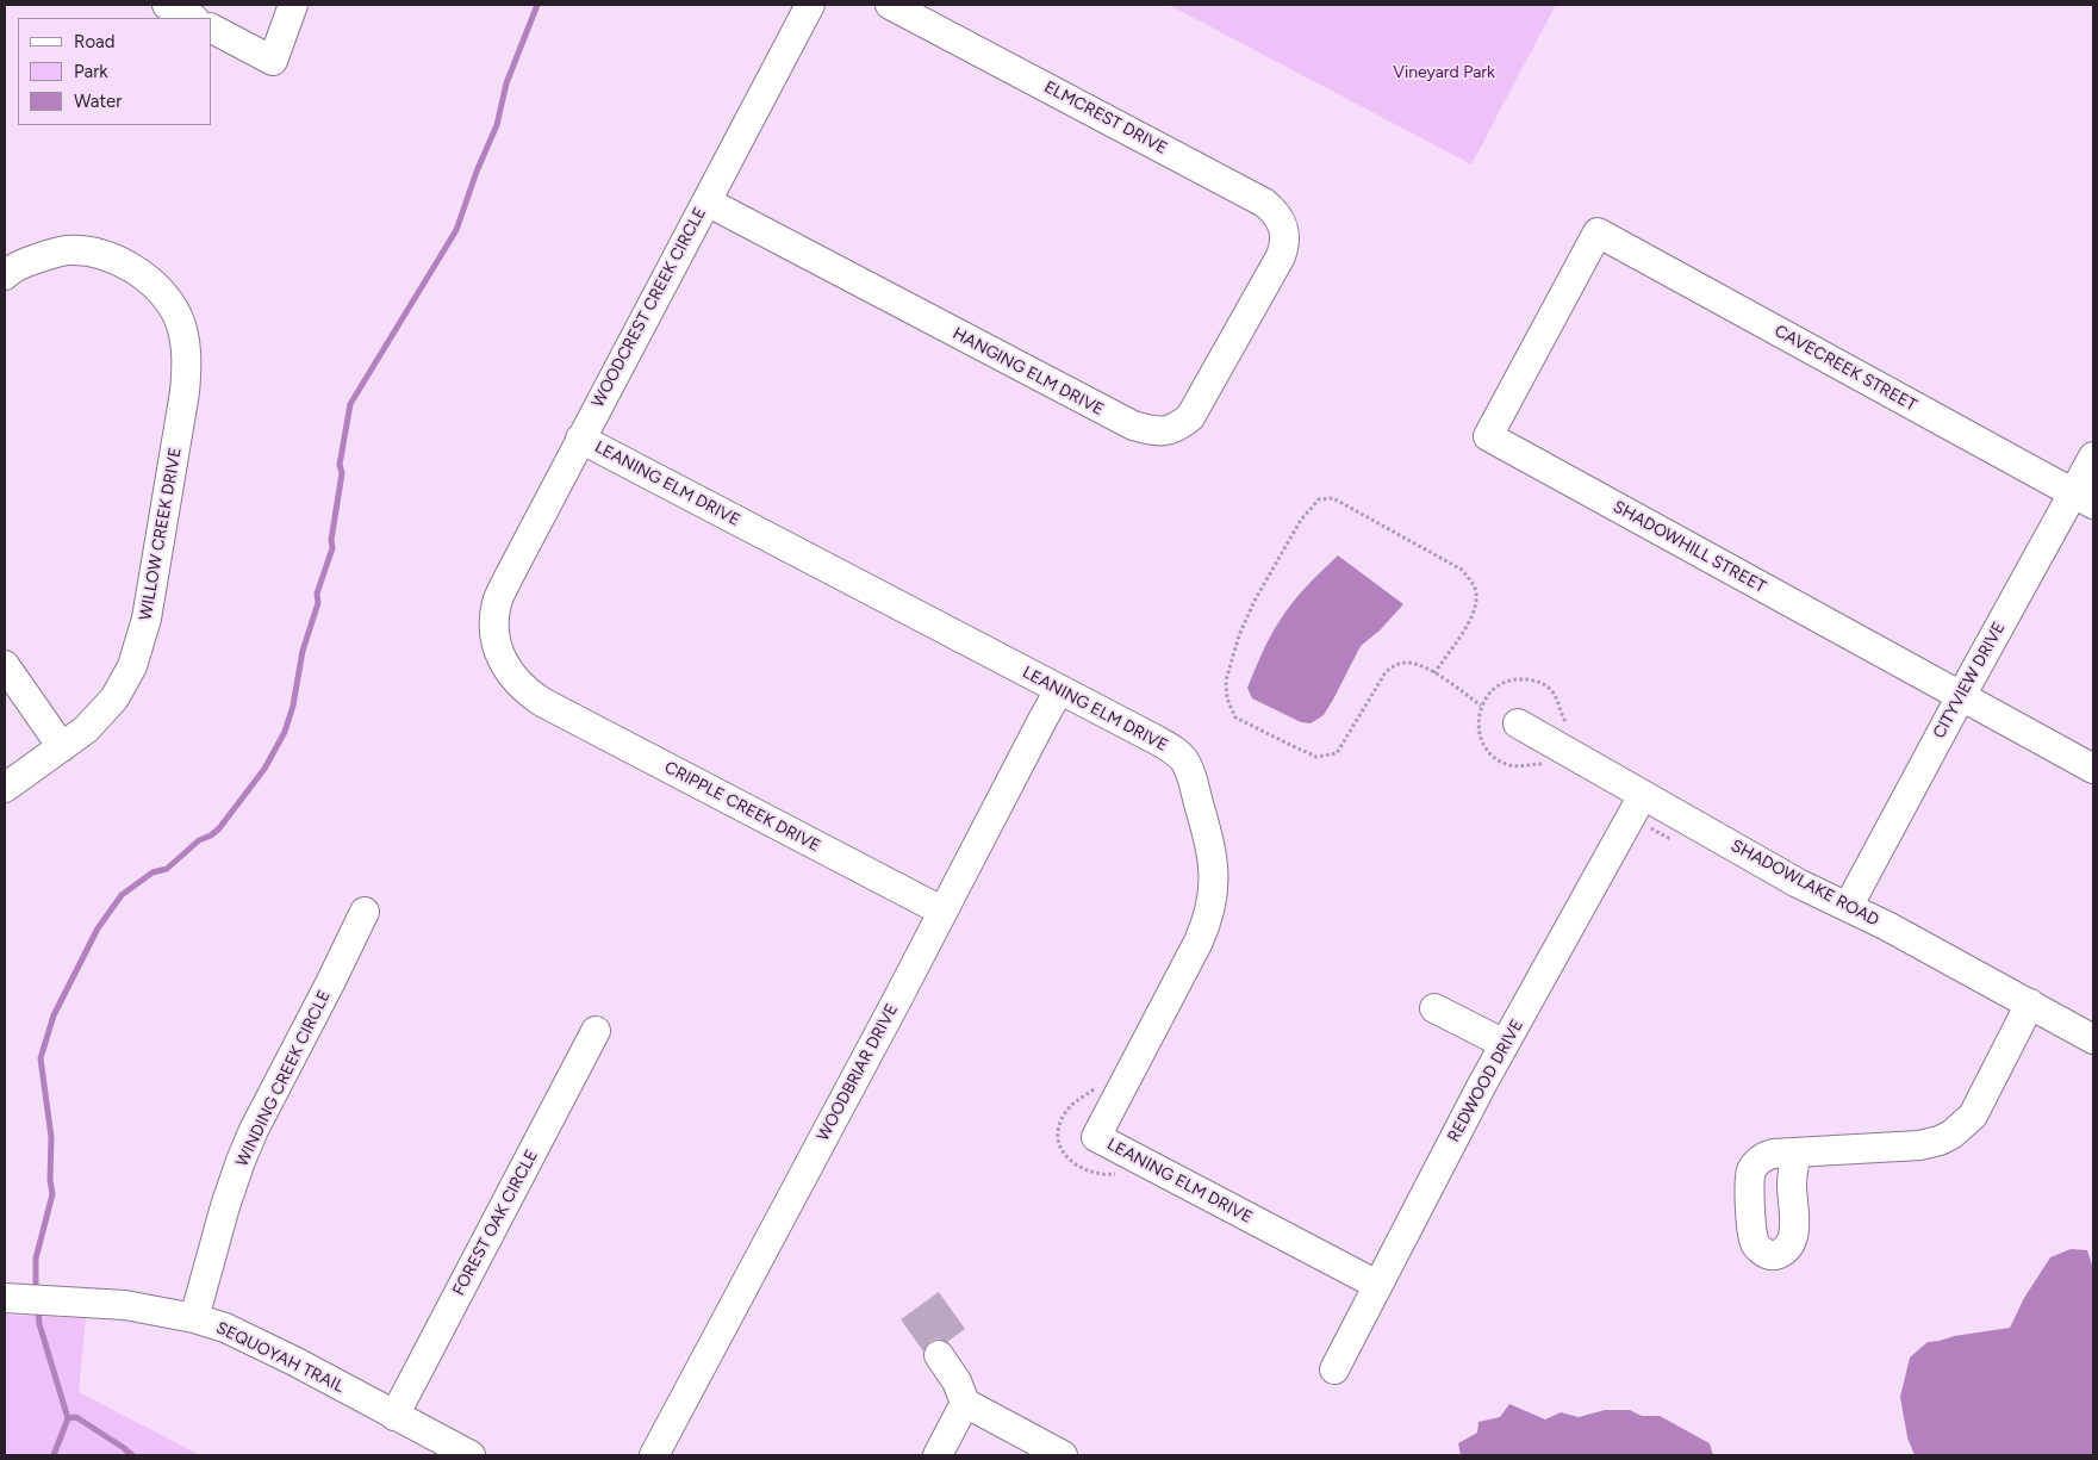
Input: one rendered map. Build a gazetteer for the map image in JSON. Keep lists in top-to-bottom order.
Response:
{
  "streets": {
    "street": [
      "ELMCREST DRIVE",
      "WOODCREST CREEK CIRCLE",
      "CAVECREEK STREET",
      "HANGING ELM DRIVE",
      "LEANING ELM DRIVE",
      "WILLOW CREEK DRIVE",
      "SHADOWHILL STREET",
      "CITYVIEW DRIVE",
      "CRIPPLE CREEK DRIVE",
      "SHADOWLAKE ROAD",
      "WOODBRIAR DRIVE",
      "WINDING CREEK CIRCLE",
      "REDWOOD DRIVE",
      "FOREST OAK CIRCLE",
      "SEQUOYAH TRAIL"
    ]
  },
  "crossings": [
    ["ELMCREST DRIVE", "HANGING ELM DRIVE"],
    ["WOODCREST CREEK CIRCLE", "HANGING ELM DRIVE"],
    ["WOODCREST CREEK CIRCLE", "LEANING ELM DRIVE"],
    ["WOODCREST CREEK CIRCLE", "CRIPPLE CREEK DRIVE"],
    ["CAVECREEK STREET", "SHADOWHILL STREET"],
    ["CAVECREEK STREET", "CITYVIEW DRIVE"],
    ["LEANING ELM DRIVE", "WOODBRIAR DRIVE"],
    ["LEANING ELM DRIVE", "REDWOOD DRIVE"],
    ["SHADOWHILL STREET", "CITYVIEW DRIVE"],
    ["CITYVIEW DRIVE", "SHADOWLAKE ROAD"],
    ["CRIPPLE CREEK DRIVE", "WOODBRIAR DRIVE"],
    ["SHADOWLAKE ROAD", "REDWOOD DRIVE"],
    ["WINDING CREEK CIRCLE", "SEQUOYAH TRAIL"],
    ["FOREST OAK CIRCLE", "SEQUOYAH TRAIL"]
  ],
  "parks": ["Vineyard Park"],
  "legend": ["Road", "Park", "Water"]
}
